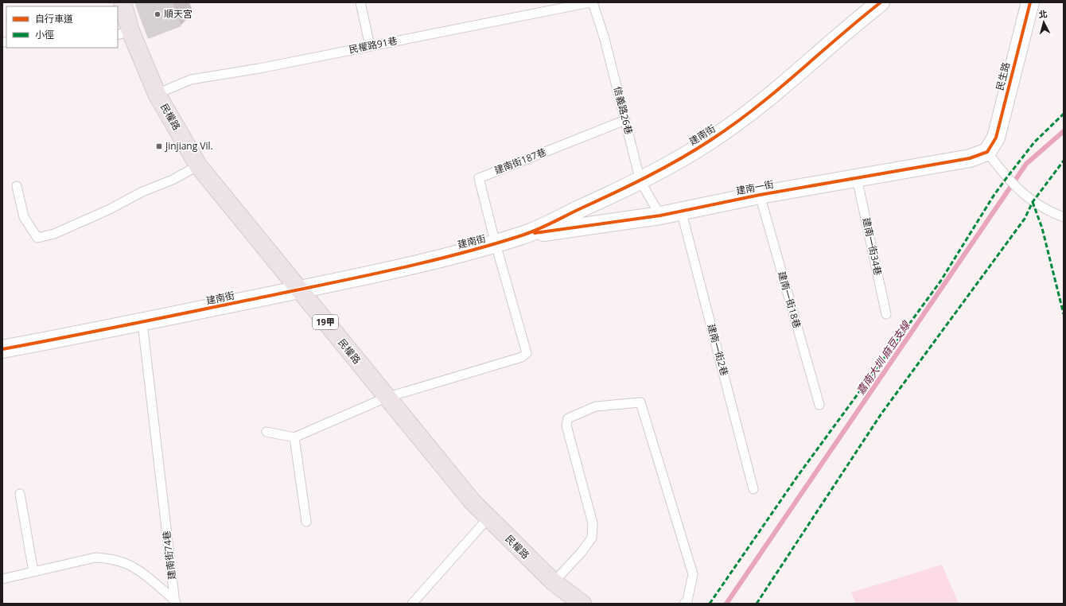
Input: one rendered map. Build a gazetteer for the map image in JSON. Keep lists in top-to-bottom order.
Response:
{
  "streets": {
    "main road": ["民權路", "19甲"],
    "street": ["民生路", "建南街", "建南一街"],
    "lane": [
      "民權路91巷",
      "信義路26巷",
      "建南街187巷",
      "建南一街34巷",
      "建南一街18巷",
      "建南一街2巷",
      "建南街74巷"
    ]
  },
  "crossings": [
    ["民權路91巷", "信義路26巷"],
    ["民權路91巷", "民權路"],
    ["民生路", "建南一街"],
    ["信義路26巷", "建南街"],
    ["信義路26巷", "建南街187巷"],
    ["信義路26巷", "建南一街"],
    ["民權路", "建南街"],
    ["建南街", "建南街187巷"],
    ["建南街", "建南一街"],
    ["建南街", "建南街74巷"],
    ["建南一街", "建南一街34巷"],
    ["建南一街", "建南一街18巷"],
    ["建南一街", "建南一街2巷"]
  ],
  "water": ["嘉南大圳 麻豆支線"],
  "places": {
    "other": ["順天宮"],
    "transit": ["Jinjiang Vil."]
  },
  "legend": ["自行車道", "小徑"],
  "north": "top"
}
